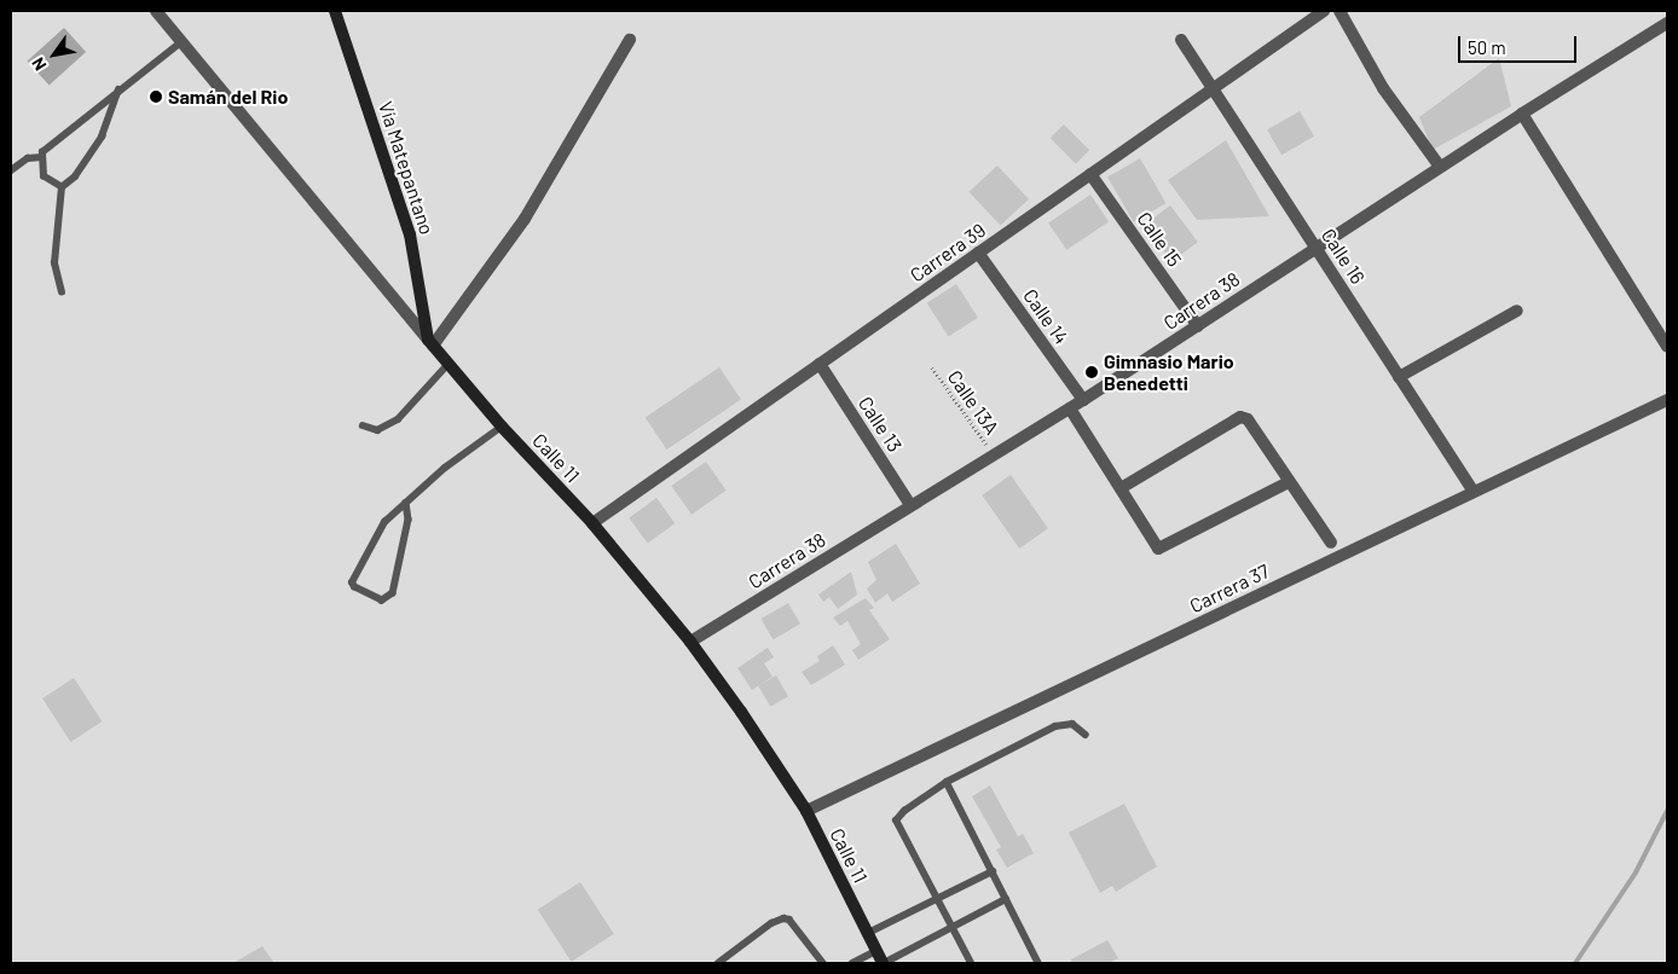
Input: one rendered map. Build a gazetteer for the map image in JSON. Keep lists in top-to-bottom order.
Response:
{
  "streets": {
    "main road": ["Vía Matepantano", "Calle 11"],
    "street": [
      "Calle 15",
      "Carrera 39",
      "Calle 16",
      "Carrera 38",
      "Calle 14",
      "Calle 13",
      "Carrera 37"
    ],
    "path": ["Calle 13A"]
  },
  "crossings": [
    ["Vía Matepantano", "Calle 11"],
    ["Calle 15", "Carrera 39"],
    ["Calle 15", "Carrera 38"],
    ["Carrera 39", "Calle 16"],
    ["Carrera 39", "Calle 14"],
    ["Carrera 39", "Calle 13"],
    ["Carrera 39", "Calle 11"],
    ["Calle 16", "Carrera 38"],
    ["Calle 16", "Carrera 37"],
    ["Carrera 38", "Calle 14"],
    ["Carrera 38", "Calle 13A"],
    ["Carrera 38", "Calle 13"],
    ["Carrera 38", "Calle 11"],
    ["Calle 11", "Carrera 37"]
  ],
  "places": ["Samán del Rio", "Gimnasio Mario Benedetti"],
  "scale_bar": "50 m",
  "north": "bottom left"
}
